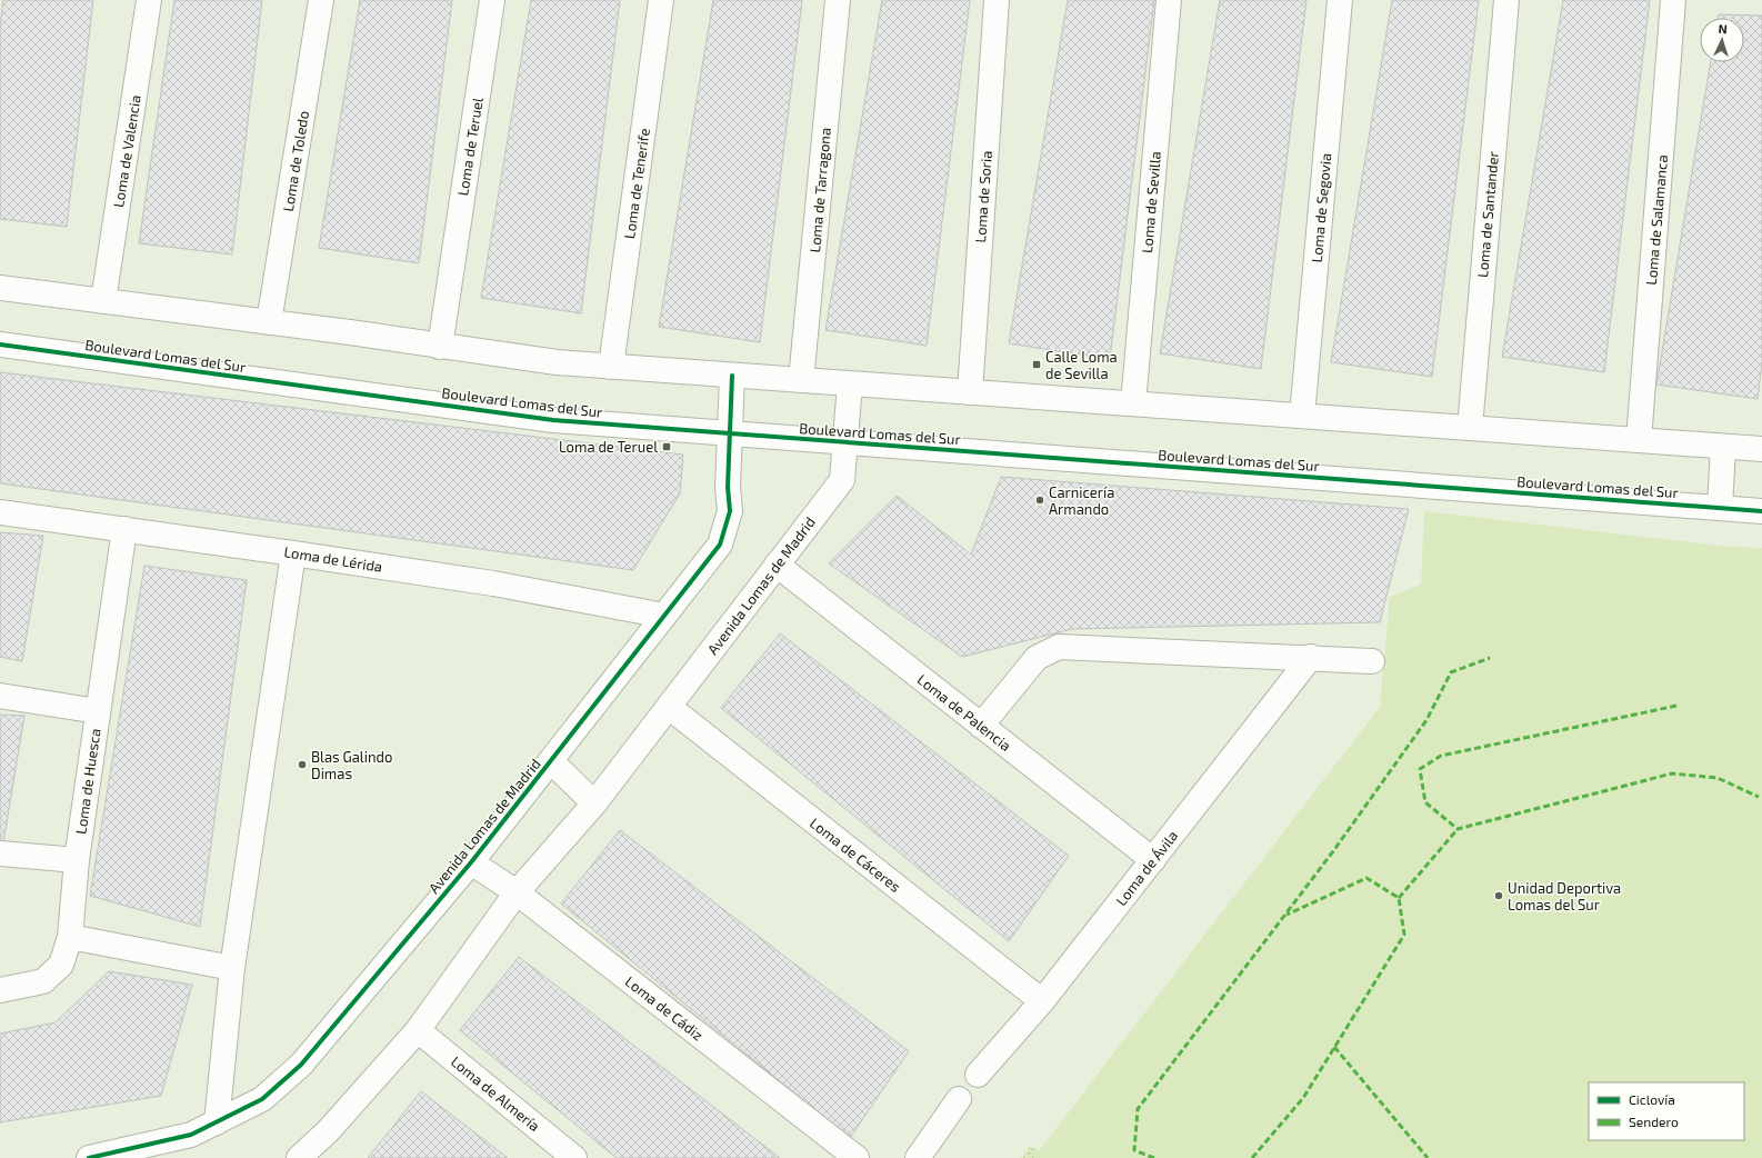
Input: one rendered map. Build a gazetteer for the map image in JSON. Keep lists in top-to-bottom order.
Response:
{
  "streets": {
    "street": [
      "Loma de Teruel",
      "Loma de Valencia",
      "Loma de Toledo",
      "Loma de Tenerife",
      "Loma de Tarragona",
      "Loma de Soria",
      "Loma de Sevilla",
      "Loma de Segovia",
      "Loma de Santander",
      "Loma de Salamanca",
      "Boulevard Lomas del Sur",
      "Loma de Lérida",
      "Avenida Lomas de Madrid",
      "Loma de Palencia",
      "Loma de Huesca",
      "Loma de Cáceres",
      "Loma de Ávila",
      "Loma de Cádiz",
      "Loma de Almería"
    ]
  },
  "crossings": [
    ["Boulevard Lomas del Sur", "Avenida Lomas de Madrid"],
    ["Loma de Lérida", "Avenida Lomas de Madrid"],
    ["Loma de Lérida", "Loma de Huesca"],
    ["Avenida Lomas de Madrid", "Loma de Palencia"],
    ["Avenida Lomas de Madrid", "Loma de Cáceres"],
    ["Avenida Lomas de Madrid", "Loma de Cádiz"],
    ["Avenida Lomas de Madrid", "Loma de Almería"],
    ["Loma de Palencia", "Loma de Ávila"],
    ["Loma de Cáceres", "Loma de Ávila"]
  ],
  "places": {
    "transit": ["Calle Loma de Sevilla", "Loma de Teruel"],
    "other": ["Carnicería Armando", "Blas Galindo Dimas", "Unidad Deportiva Lomas del Sur"]
  },
  "legend": ["Ciclovía", "Sendero"],
  "north": "top"
}
